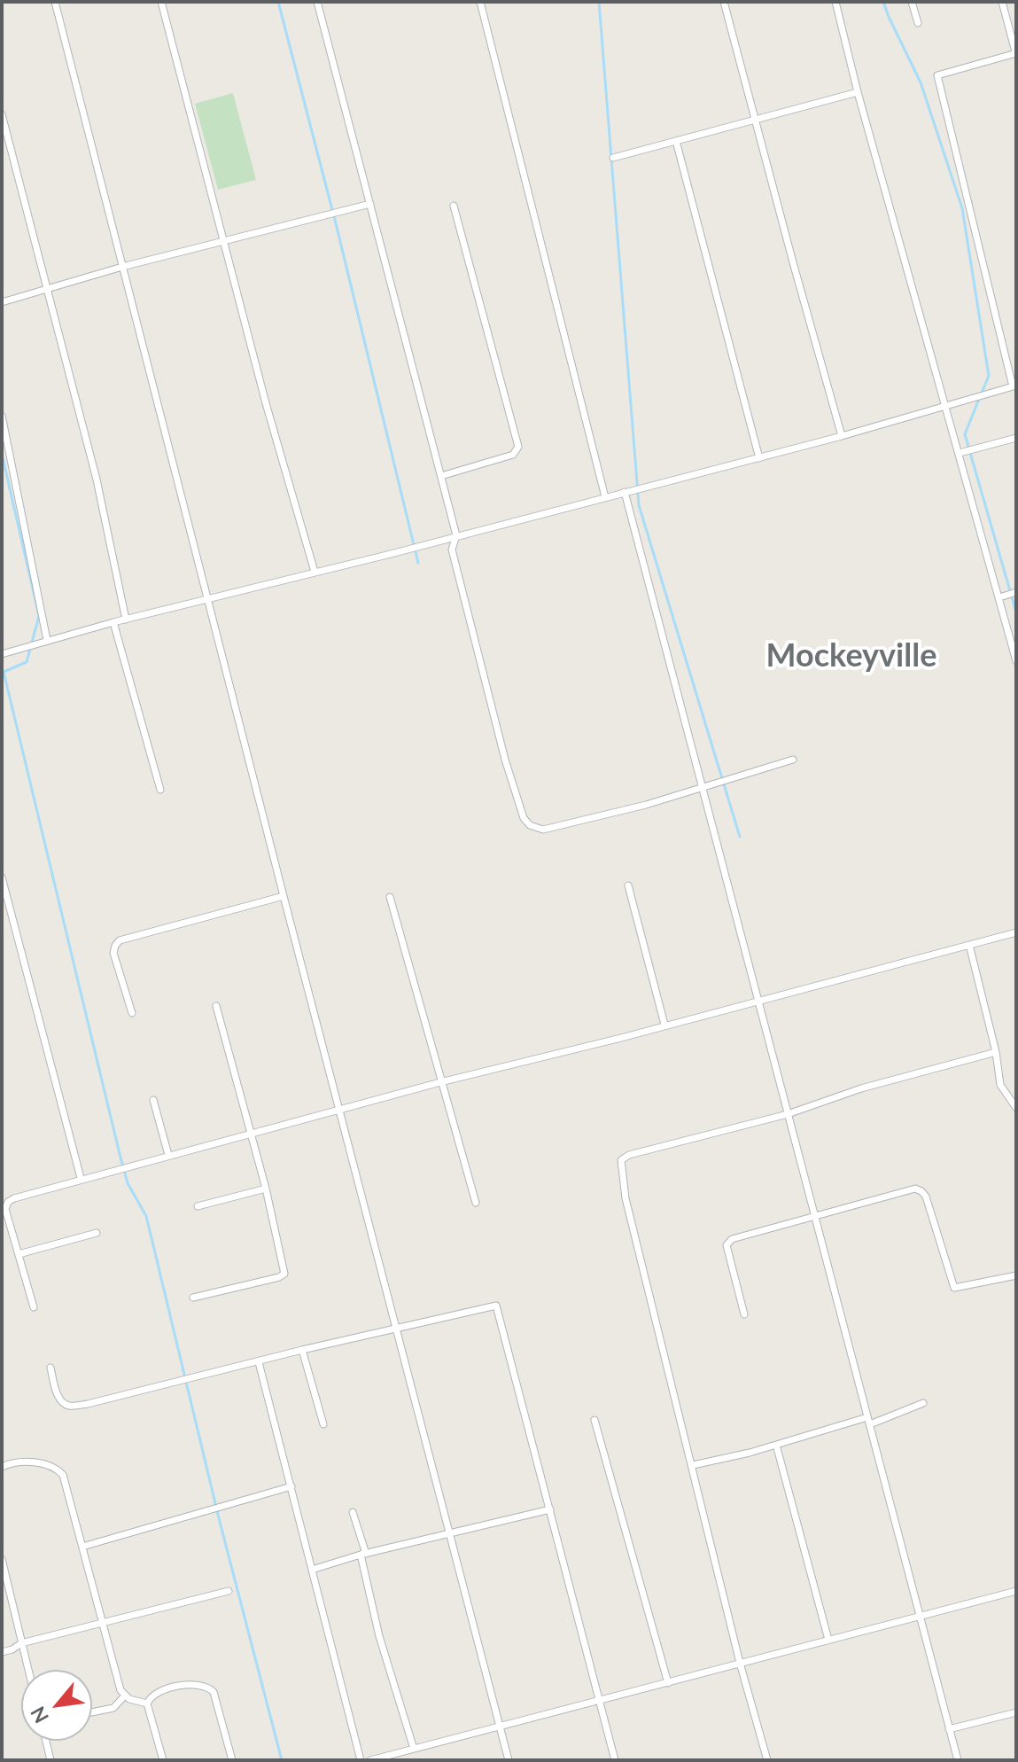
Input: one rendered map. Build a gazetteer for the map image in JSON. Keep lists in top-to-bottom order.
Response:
{
  "districts": ["Mockeyville"],
  "north": "bottom left"
}
